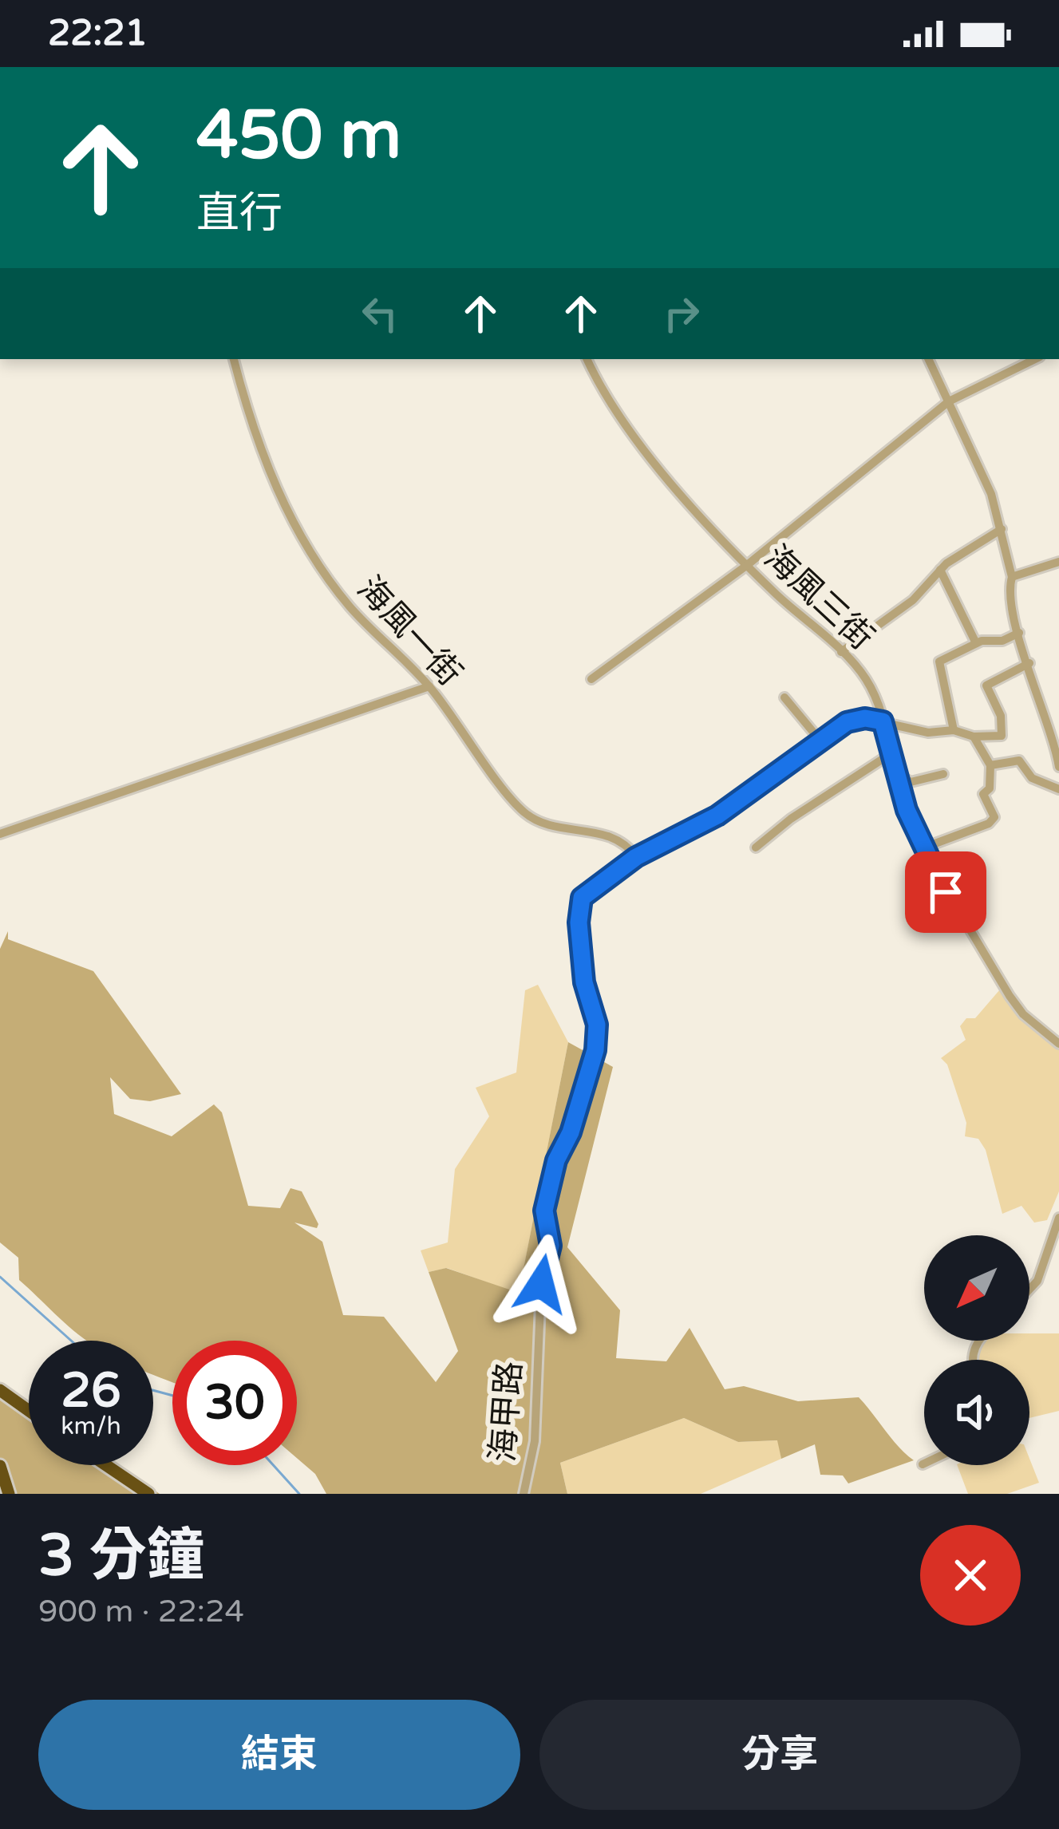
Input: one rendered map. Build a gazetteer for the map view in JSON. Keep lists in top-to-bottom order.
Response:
{
  "streets": {
    "street": ["海風三街", "海風一街", "海甲路"]
  },
  "crossings": [
    ["海風一街", "海甲路"]
  ],
  "north": "bottom left",
  "page": {
    "status": "22:21",
    "turn": ["450 m", "直行"],
    "speed": "26 km/h",
    "limit": "30",
    "heading": ["3 分鐘", "900 m · 22:24"],
    "buttons": ["結束", "分享"]
  }
}
